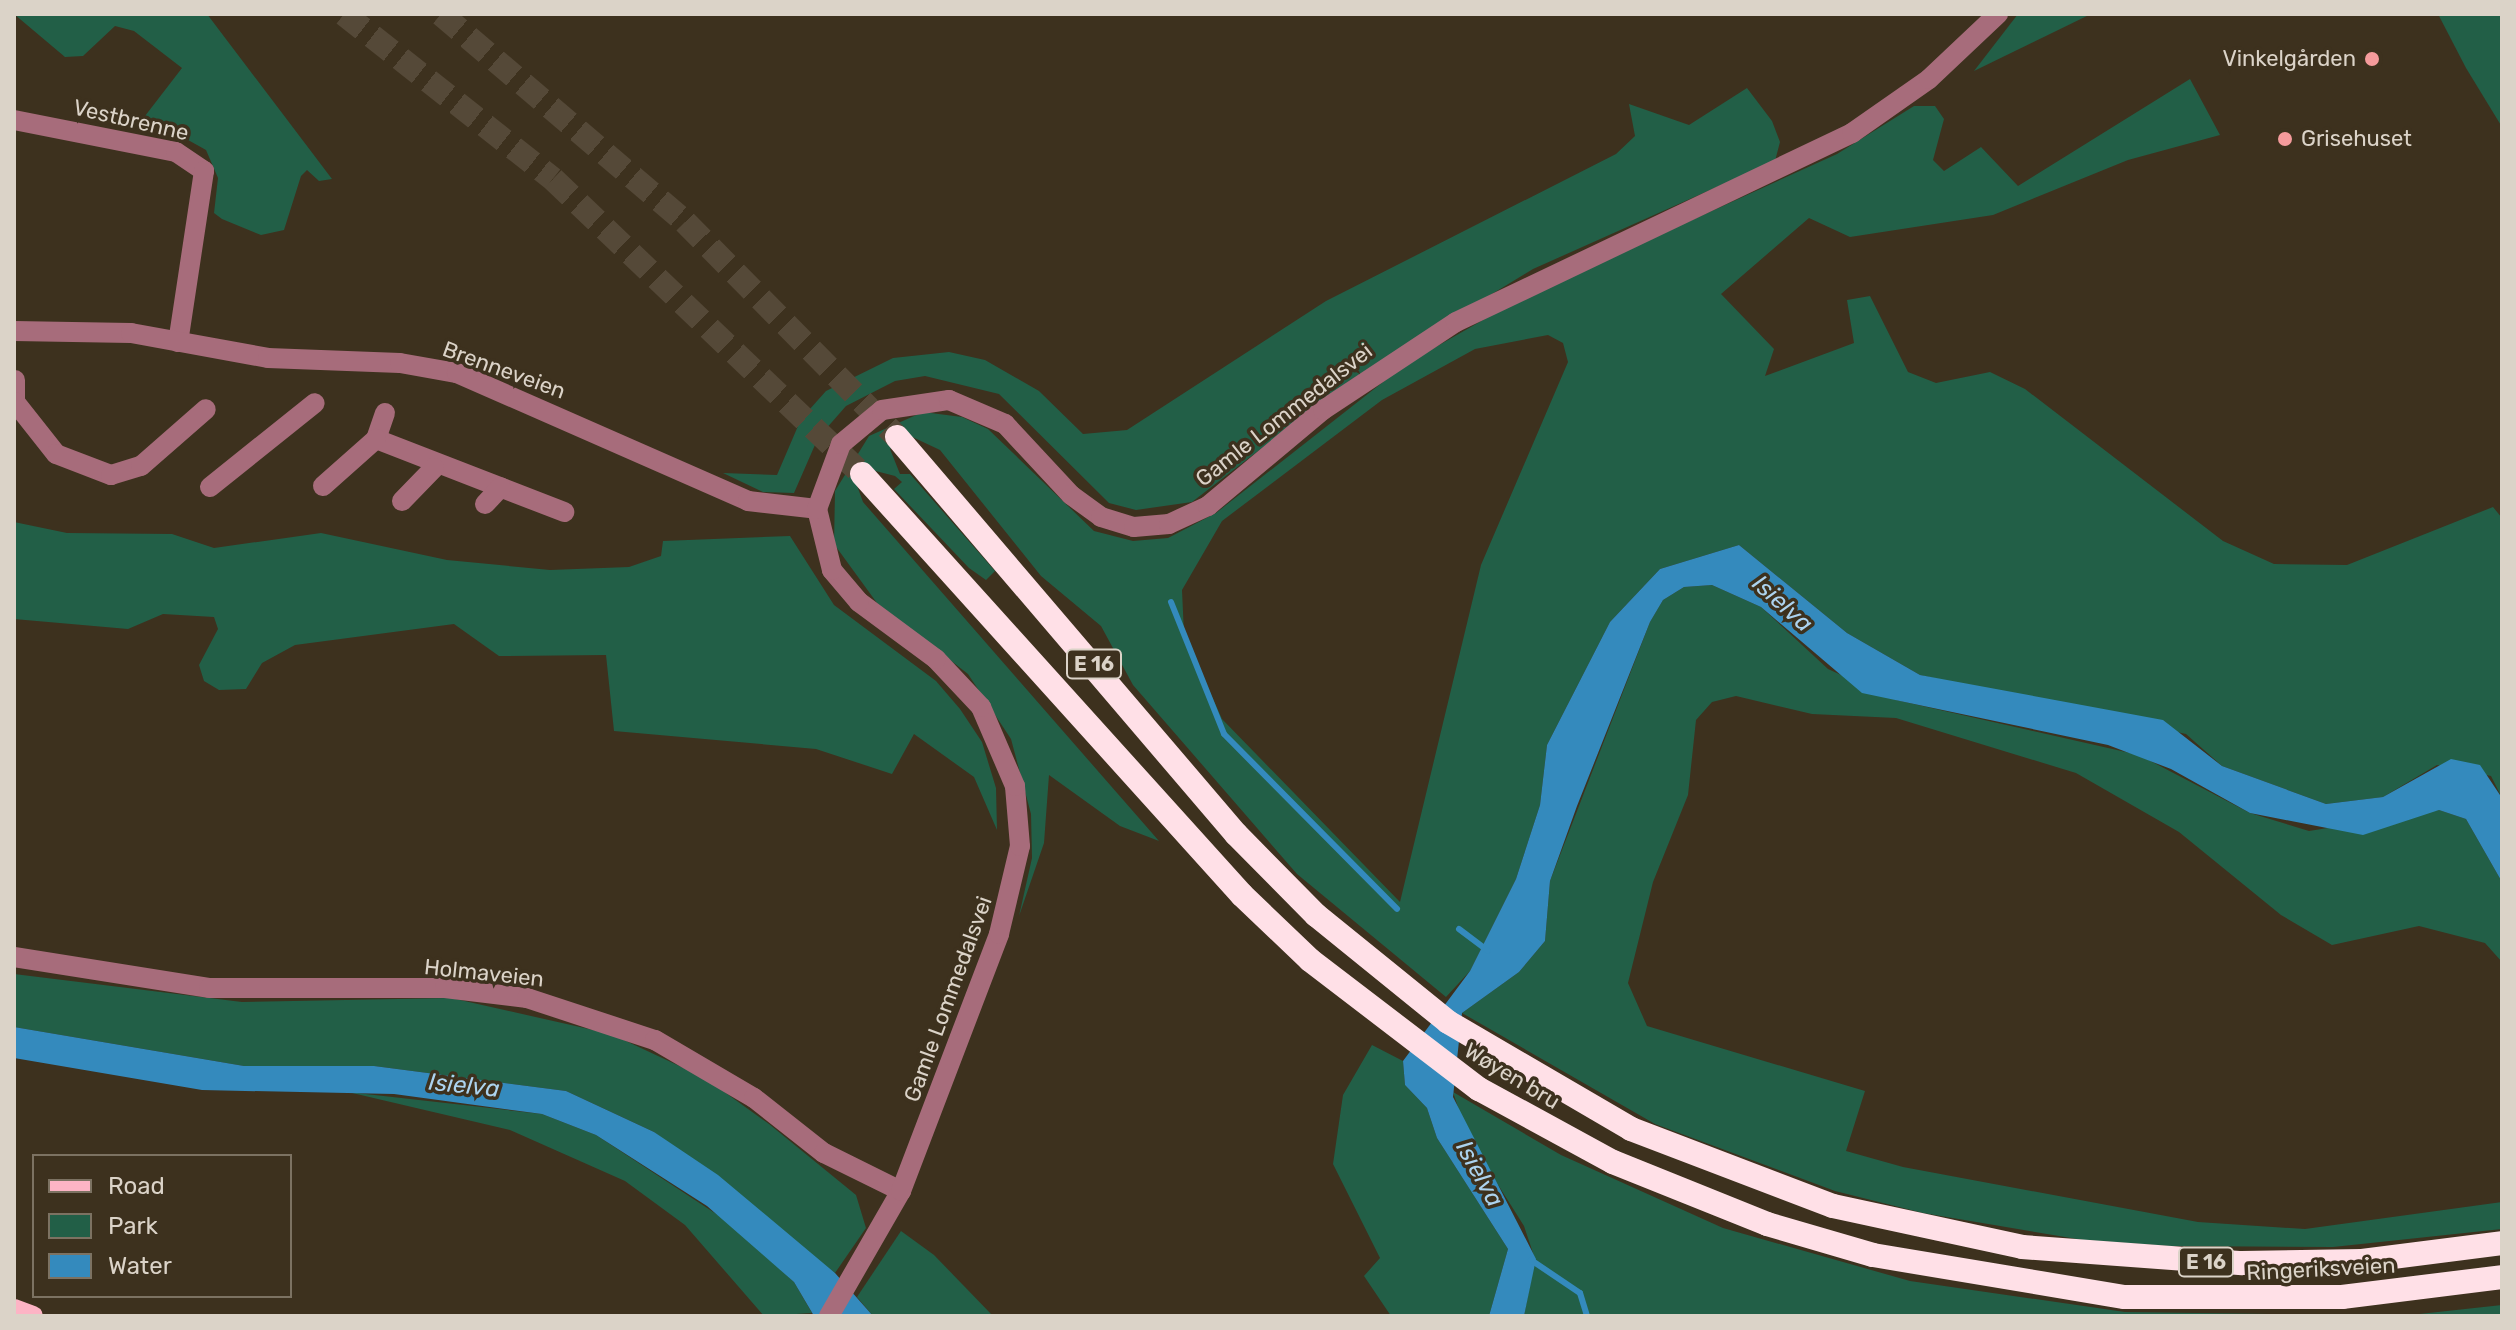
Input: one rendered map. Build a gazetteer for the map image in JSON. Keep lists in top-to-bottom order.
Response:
{
  "streets": {
    "highway": ["E 16", "Wøyen bru", "Ringeriksveien"],
    "street": [
      "Vestbrenne",
      "Brenneveien",
      "Gamle Lommedalsvei",
      "Holmaveien"
    ]
  },
  "crossings": [
    ["Vestbrenne", "Brenneveien"],
    ["Brenneveien", "Gamle Lommedalsvei"],
    ["Gamle Lommedalsvei", "Holmaveien"],
    ["Wøyen bru", "Ringeriksveien"]
  ],
  "water": ["Isielva"],
  "places": ["Vinkelgården", "Grisehuset"],
  "legend": ["Road", "Park", "Water"]
}
